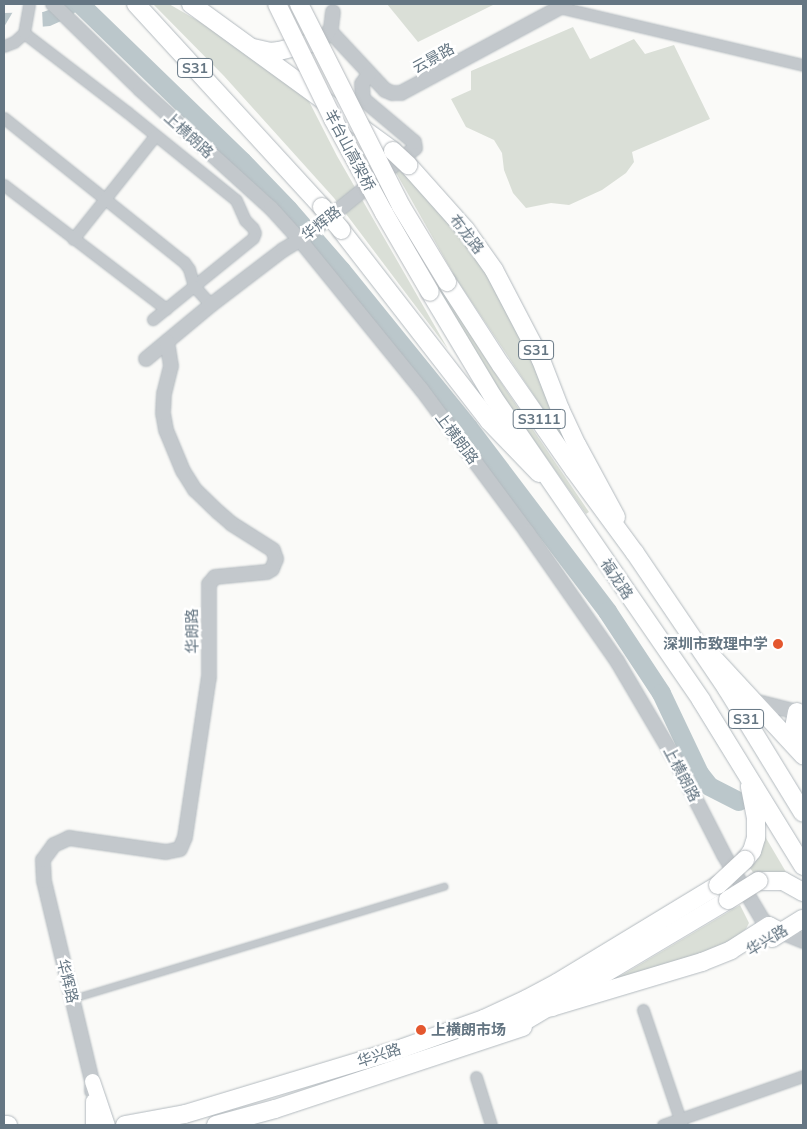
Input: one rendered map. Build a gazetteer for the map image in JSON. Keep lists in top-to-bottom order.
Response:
{
  "streets": {
    "main road": [
      "S31",
      "羊台山高架桥",
      "华辉路",
      "布龙路",
      "S3111",
      "福龙路",
      "华兴路"
    ],
    "street": ["云景路", "上横朗路", "华朗路"]
  },
  "crossings": [
    ["云景路", "华辉路"],
    ["S31", "福龙路"],
    ["上横朗路", "华辉路"],
    ["上横朗路", "华兴路"],
    ["羊台山高架桥", "福龙路"],
    ["华辉路", "华朗路"],
    ["布龙路", "福龙路"]
  ],
  "places": ["深圳市致理中学", "上横朗市场"]
}
